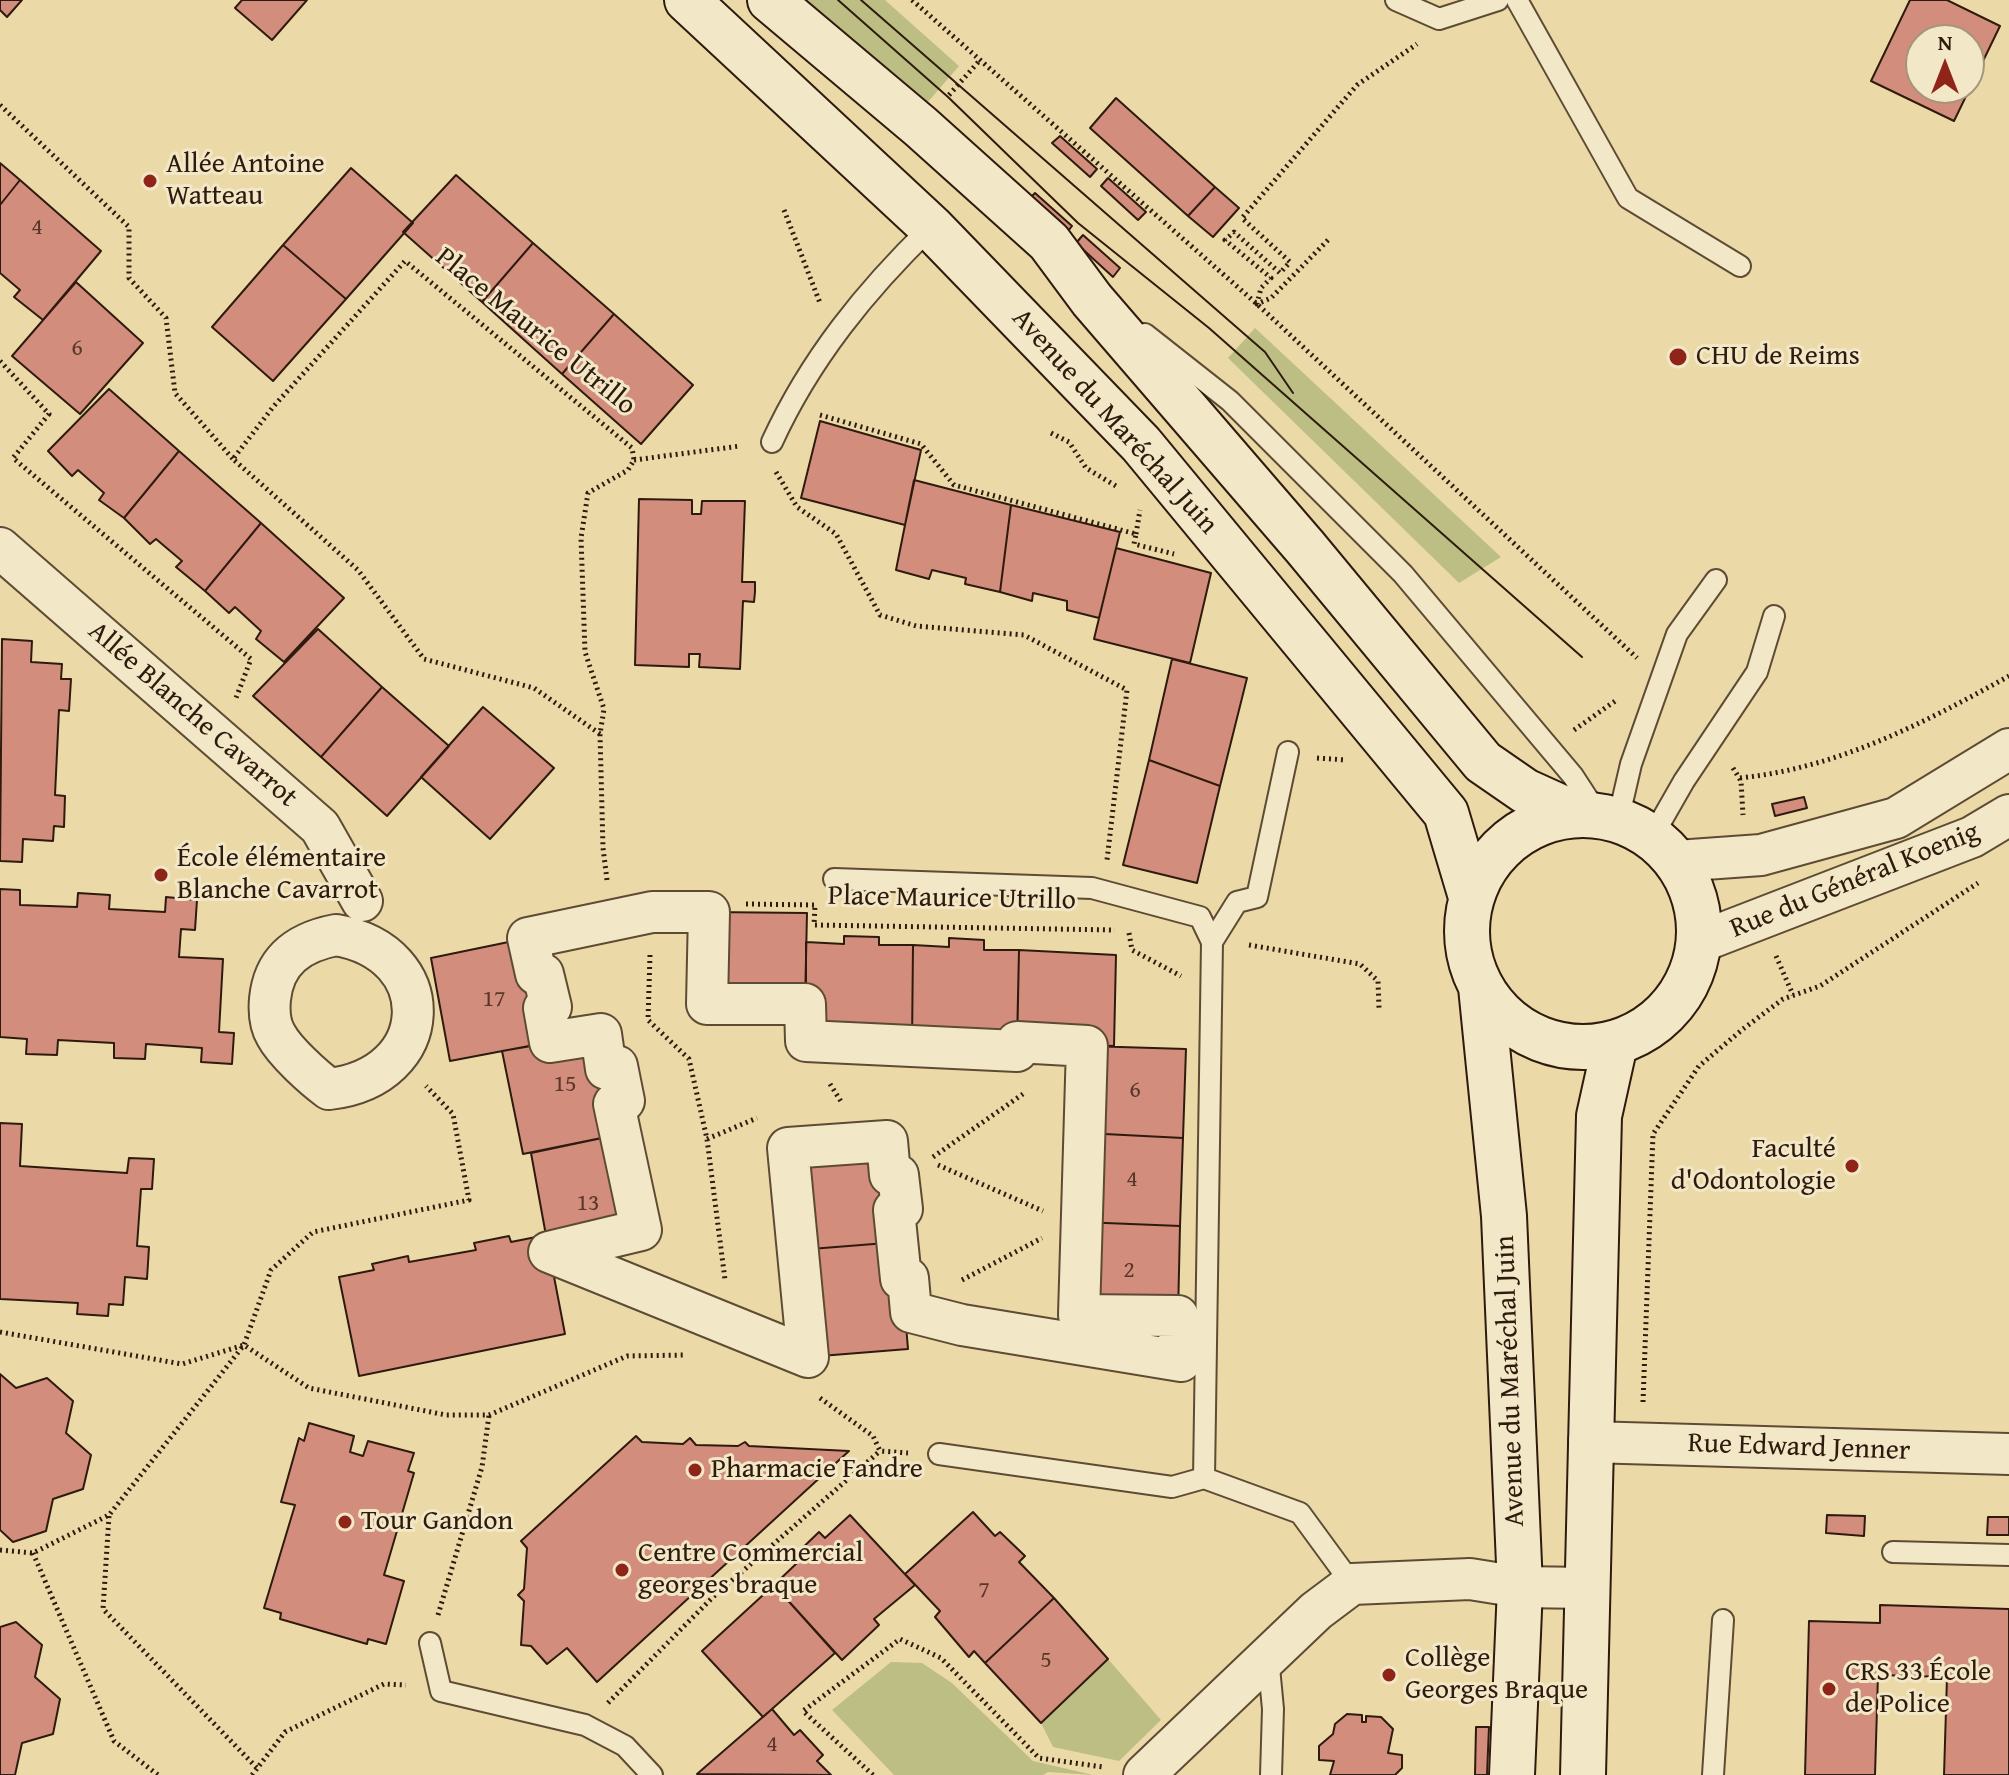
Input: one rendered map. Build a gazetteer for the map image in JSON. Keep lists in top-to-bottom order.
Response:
{
  "streets": {
    "main road": ["Avenue du Maréchal Juin"],
    "street": ["Allée Blanche Cavarrot", "Rue du Général Koenig", "Rue Edward Jenner"],
    "lane": ["Place Maurice Utrillo"]
  },
  "crossings": [
    ["Avenue du Maréchal Juin", "Rue du Général Koenig"]
  ],
  "places": [
    "Allée Antoine Watteau",
    "CHU de Reims",
    "École élémentaire Blanche Cavarrot",
    "Faculté d'Odontologie",
    "Pharmacie Fandre",
    "Tour Gandon",
    "Centre Commercial georges braque",
    "Collège Georges Braque",
    "CRS 33 École de Police"
  ],
  "house_numbers": [
    "4",
    "6",
    "17",
    "15",
    "6",
    "4",
    "13",
    "2",
    "7",
    "5",
    "4"
  ],
  "north": "top"
}
